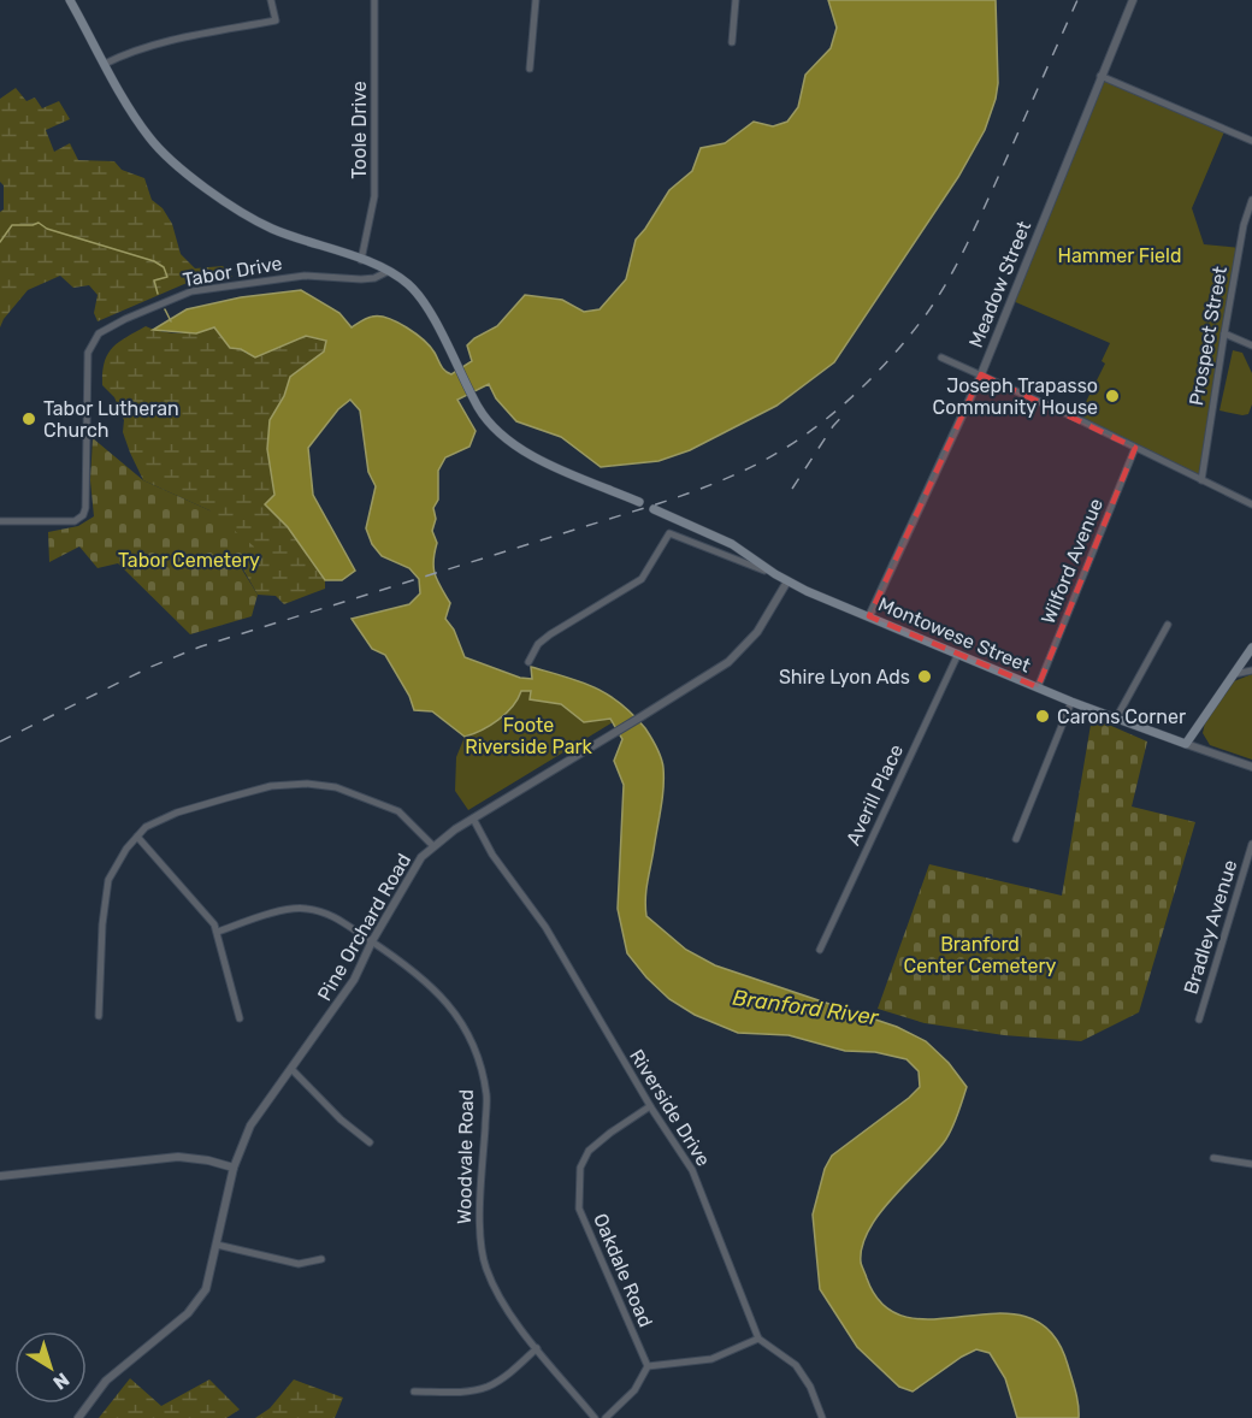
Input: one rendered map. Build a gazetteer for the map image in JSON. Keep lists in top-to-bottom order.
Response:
{
  "streets": {
    "main road": ["Montowese Street"],
    "street": [
      "Toole Drive",
      "Tabor Drive",
      "Meadow Street",
      "Prospect Street",
      "Wilford Avenue",
      "Averill Place",
      "Pine Orchard Road",
      "Bradley Avenue",
      "Riverside Drive",
      "Woodvale Road",
      "Oakdale Road"
    ]
  },
  "crossings": [
    ["Meadow Street", "Montowese Street"],
    ["Wilford Avenue", "Montowese Street"],
    ["Montowese Street", "Averill Place"],
    ["Montowese Street", "Pine Orchard Road"],
    ["Pine Orchard Road", "Riverside Drive"],
    ["Pine Orchard Road", "Woodvale Road"],
    ["Riverside Drive", "Oakdale Road"]
  ],
  "water": ["Branford River"],
  "parks": [
    "Hammer Field",
    "Tabor Cemetery",
    "Foote Riverside Park",
    "Branford Center Cemetery"
  ],
  "places": [
    "Joseph Trapasso Community House",
    "Tabor Lutheran Church",
    "Shire Lyon Ads",
    "Carons Corner"
  ],
  "north": "bottom right"
}
